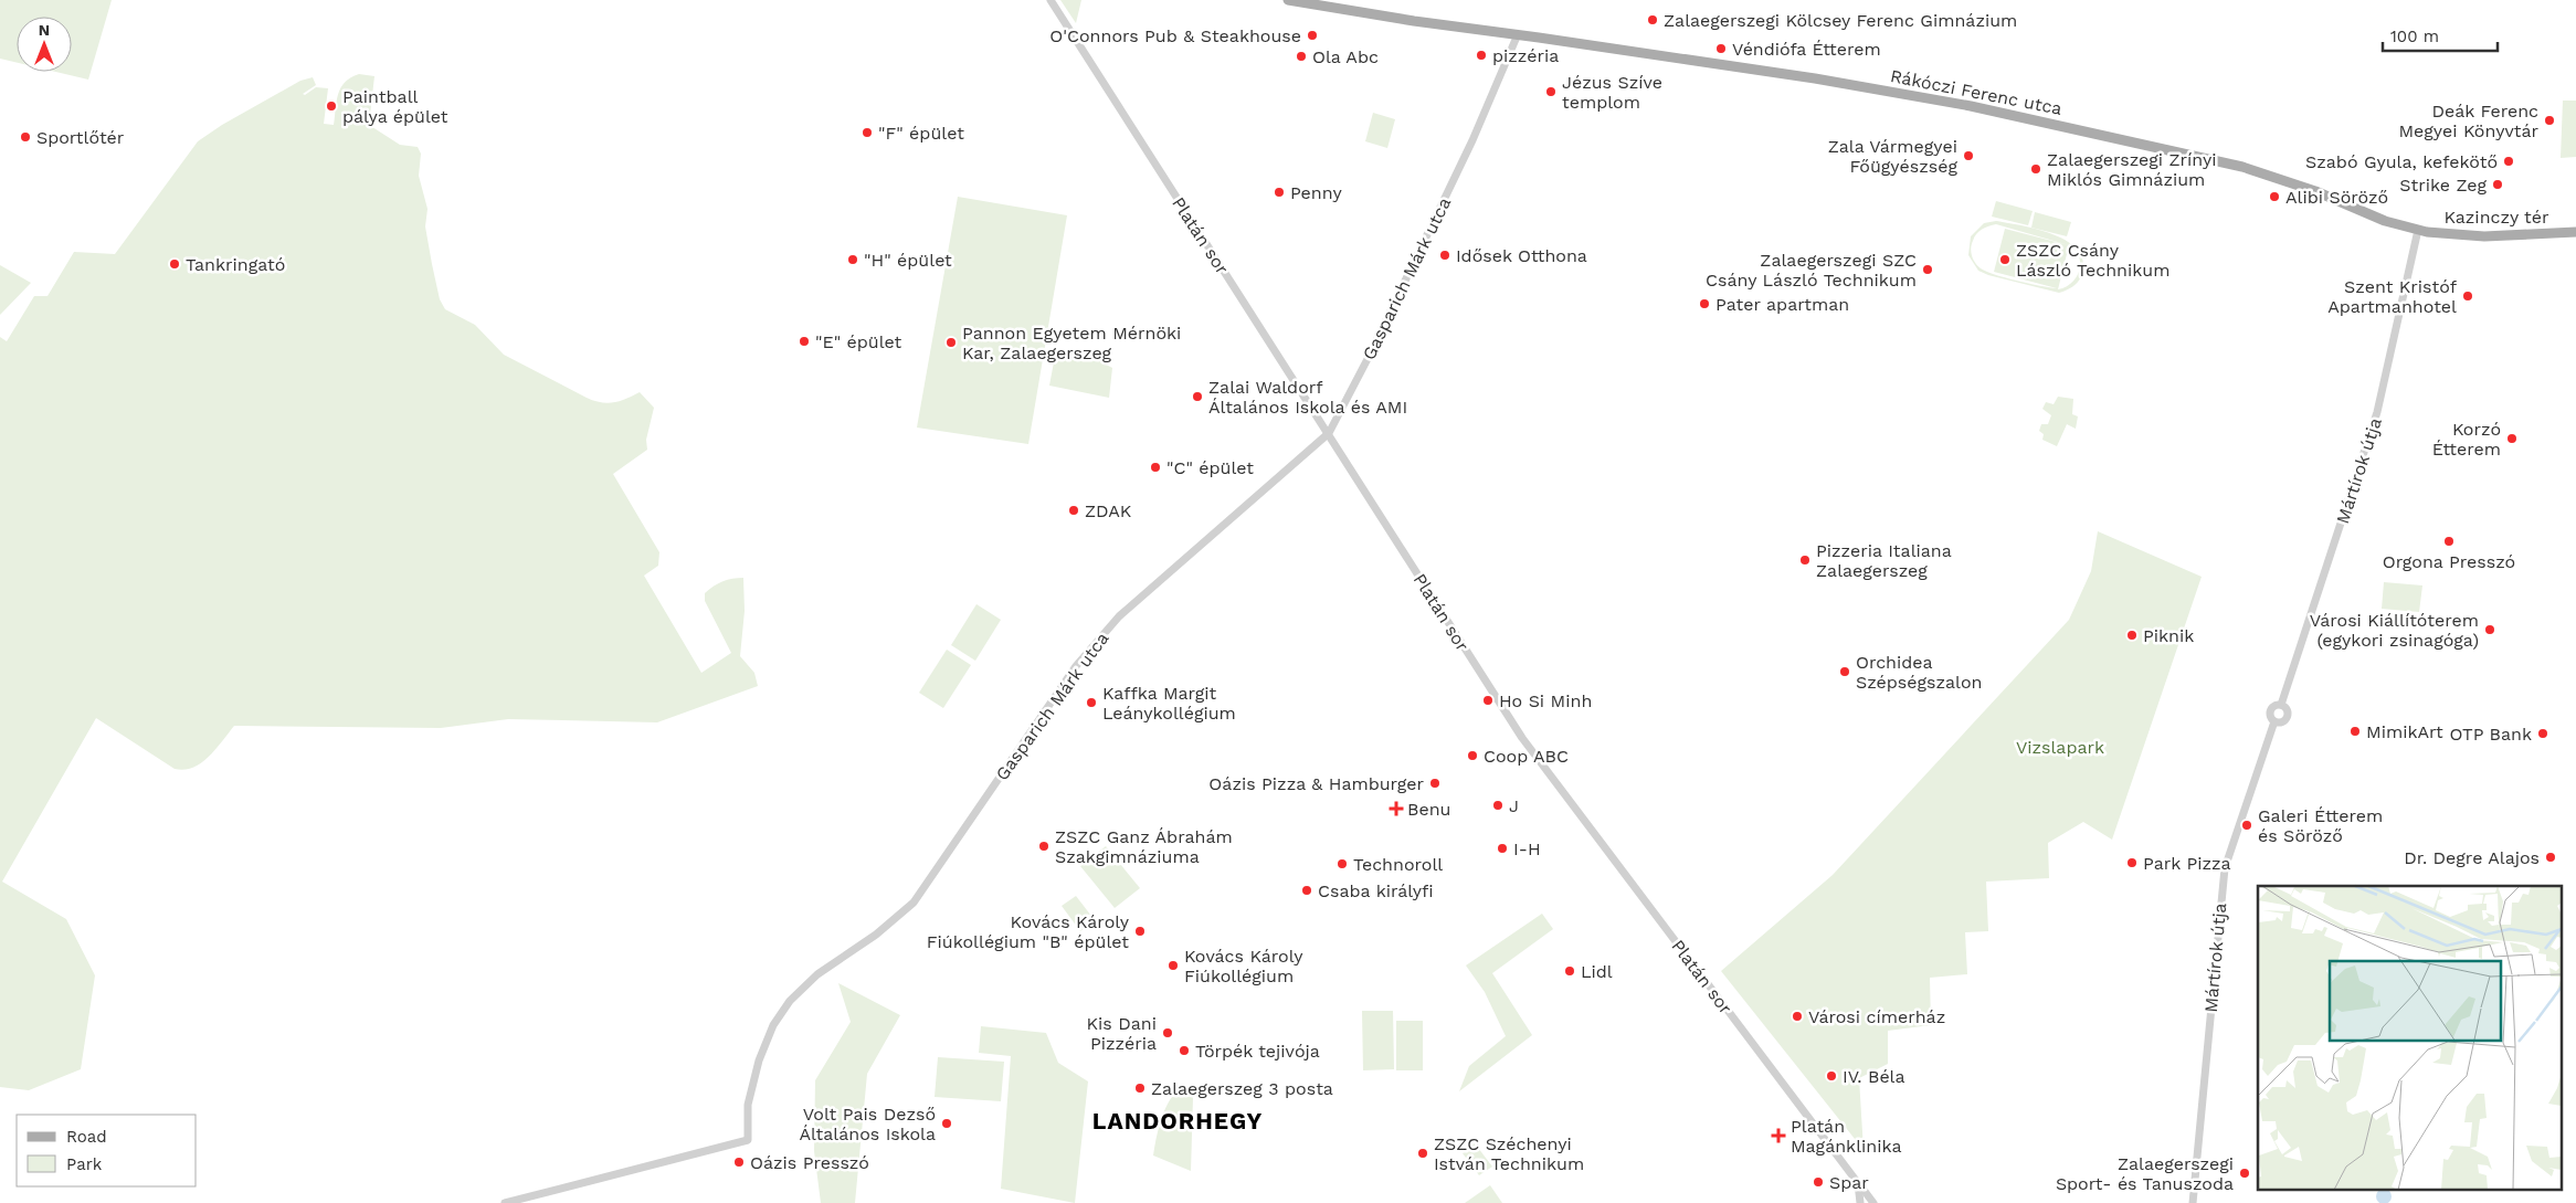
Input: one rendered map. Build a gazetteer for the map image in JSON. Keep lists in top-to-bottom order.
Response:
{
  "streets": {
    "main road": ["Rákóczi Ferenc utca", "Kazinczy tér"],
    "street": ["Platán sor", "Gasparich Márk utca", "Mártírok útja"]
  },
  "crossings": [
    ["Rákóczi Ferenc utca", "Kazinczy tér"],
    ["Rákóczi Ferenc utca", "Gasparich Márk utca"],
    ["Rákóczi Ferenc utca", "Mártírok útja"],
    ["Kazinczy tér", "Mártírok útja"],
    ["Platán sor", "Gasparich Márk utca"]
  ],
  "districts": ["LANDORHEGY"],
  "parks": ["Vizslapark"],
  "places": {
    "other": [
      "Zalaegerszegi Kölcsey Ferenc Gimnázium",
      "O'Connors Pub & Steakhouse",
      "Véndiófa Étterem",
      "pizzéria",
      "Ola Abc",
      "Jézus Szíve templom",
      "Paintball pálya épület",
      "Deák Ferenc Megyei Könyvtár",
      "\"F\" épület",
      "Sportlőtér",
      "Zala Vármegyei Főügyészség",
      "Szabó Gyula, kefekötő",
      "Zalaegerszegi Zrínyi Miklós Gimnázium",
      "Strike Zeg",
      "Penny",
      "Alibi Söröző",
      "Idősek Otthona",
      "\"H\" épület",
      "ZSZC Csány László Technikum",
      "Tankringató",
      "Zalaegerszegi SZC Csány László Technikum",
      "Szent Kristóf Apartmanhotel",
      "Pater apartman",
      "\"E\" épület",
      "Pannon Egyetem Mérnöki Kar, Zalaegerszeg",
      "Zalai Waldorf Általános Iskola és AMI",
      "Korzó Étterem",
      "\"C\" épület",
      "ZDAK",
      "Orgona Presszó",
      "Pizzeria Italiana Zalaegerszeg",
      "Városi Kiállítóterem (egykori zsinagóga)",
      "Piknik",
      "Orchidea Szépségszalon",
      "Ho Si Minh",
      "Kaffka Margit Leánykollégium",
      "MimikArt",
      "OTP Bank",
      "Coop ABC",
      "Oázis Pizza & Hamburger",
      "J",
      "Galeri Étterem és Söröző",
      "ZSZC Ganz Ábrahám Szakgimnáziuma",
      "I-H",
      "Dr. Degre Alajos",
      "Park Pizza",
      "Technoroll",
      "Csaba királyfi",
      "Kovács Károly Fiúkollégium \"B\" épület",
      "Kovács Károly Fiúkollégium",
      "Lidl",
      "Városi címerház",
      "Kis Dani Pizzéria",
      "Törpék tejivója",
      "IV. Béla",
      "Zalaegerszeg 3 posta",
      "Volt Pais Dezső Általános Iskola",
      "ZSZC Széchenyi István Technikum",
      "Oázis Presszó",
      "Zalaegerszegi Sport- és Tanuszoda",
      "Spar"
    ],
    "health": ["Benu", "Platán Magánklinika"]
  },
  "legend": ["Road", "Park"],
  "scale_bar": "100 m",
  "north": "top"
}
